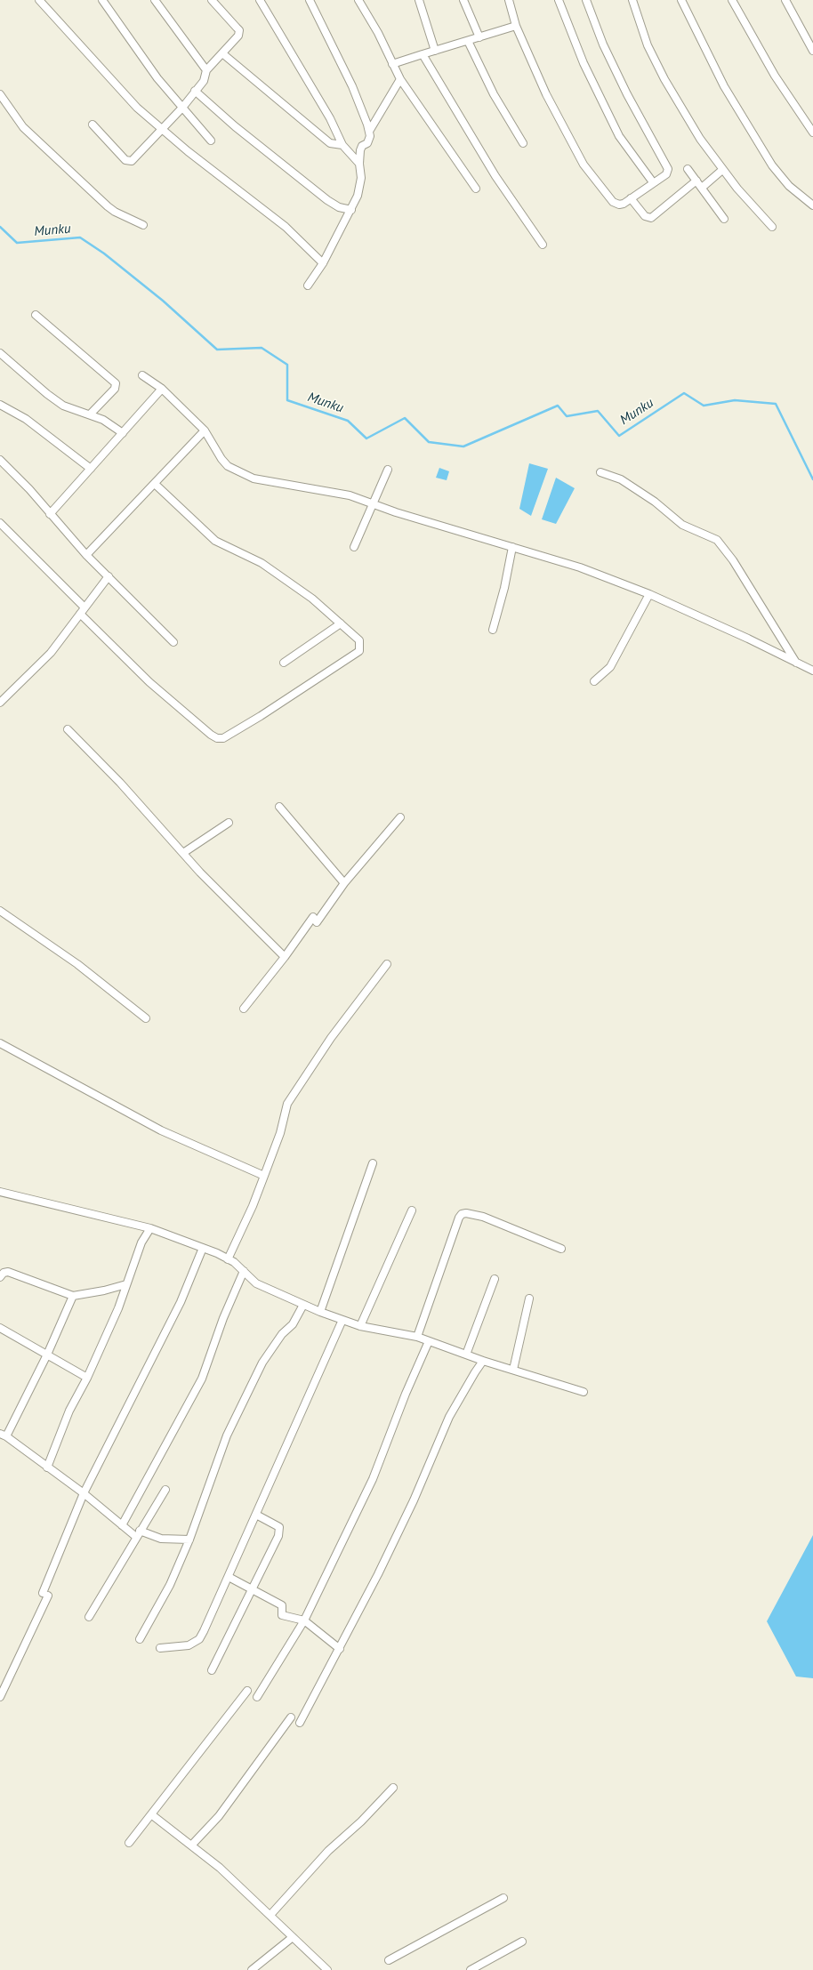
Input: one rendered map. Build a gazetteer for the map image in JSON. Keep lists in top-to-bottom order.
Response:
{
  "water": ["Munku"]
}
